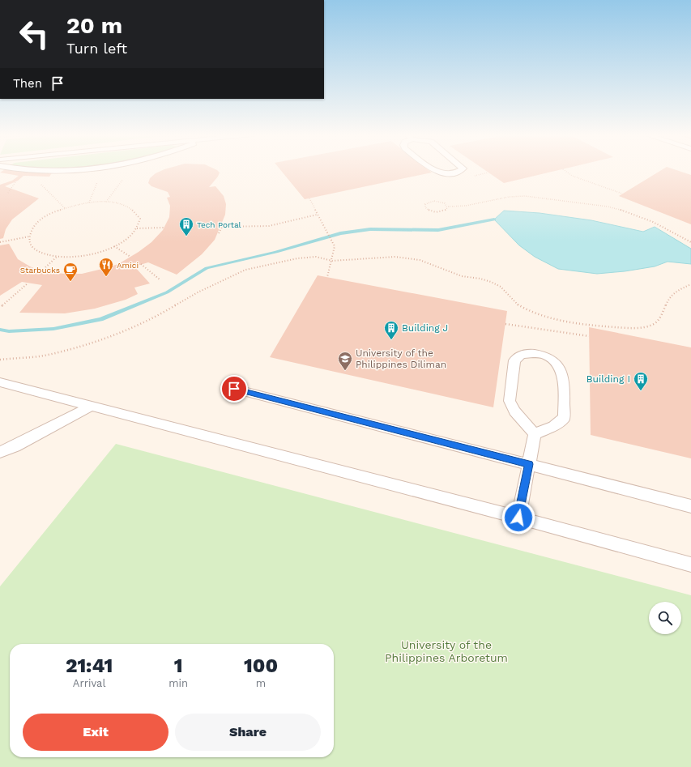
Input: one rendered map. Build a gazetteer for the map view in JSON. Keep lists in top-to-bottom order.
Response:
{
  "parks": ["University of the Philippines Arboretum"],
  "places": {
    "building": ["Tech Portal", "Building J", "Building I"],
    "restaurant": ["Amici"],
    "cafe": ["Starbucks"],
    "school or university": ["University of the Philippines Diliman"]
  },
  "page": {
    "turn": ["20 m", "Turn left"],
    "then": "Then",
    "eta": [
      "21:41",
      "Arrival",
      "1",
      "min",
      "100",
      "m"
    ],
    "buttons": ["Exit", "Share"]
  }
}
